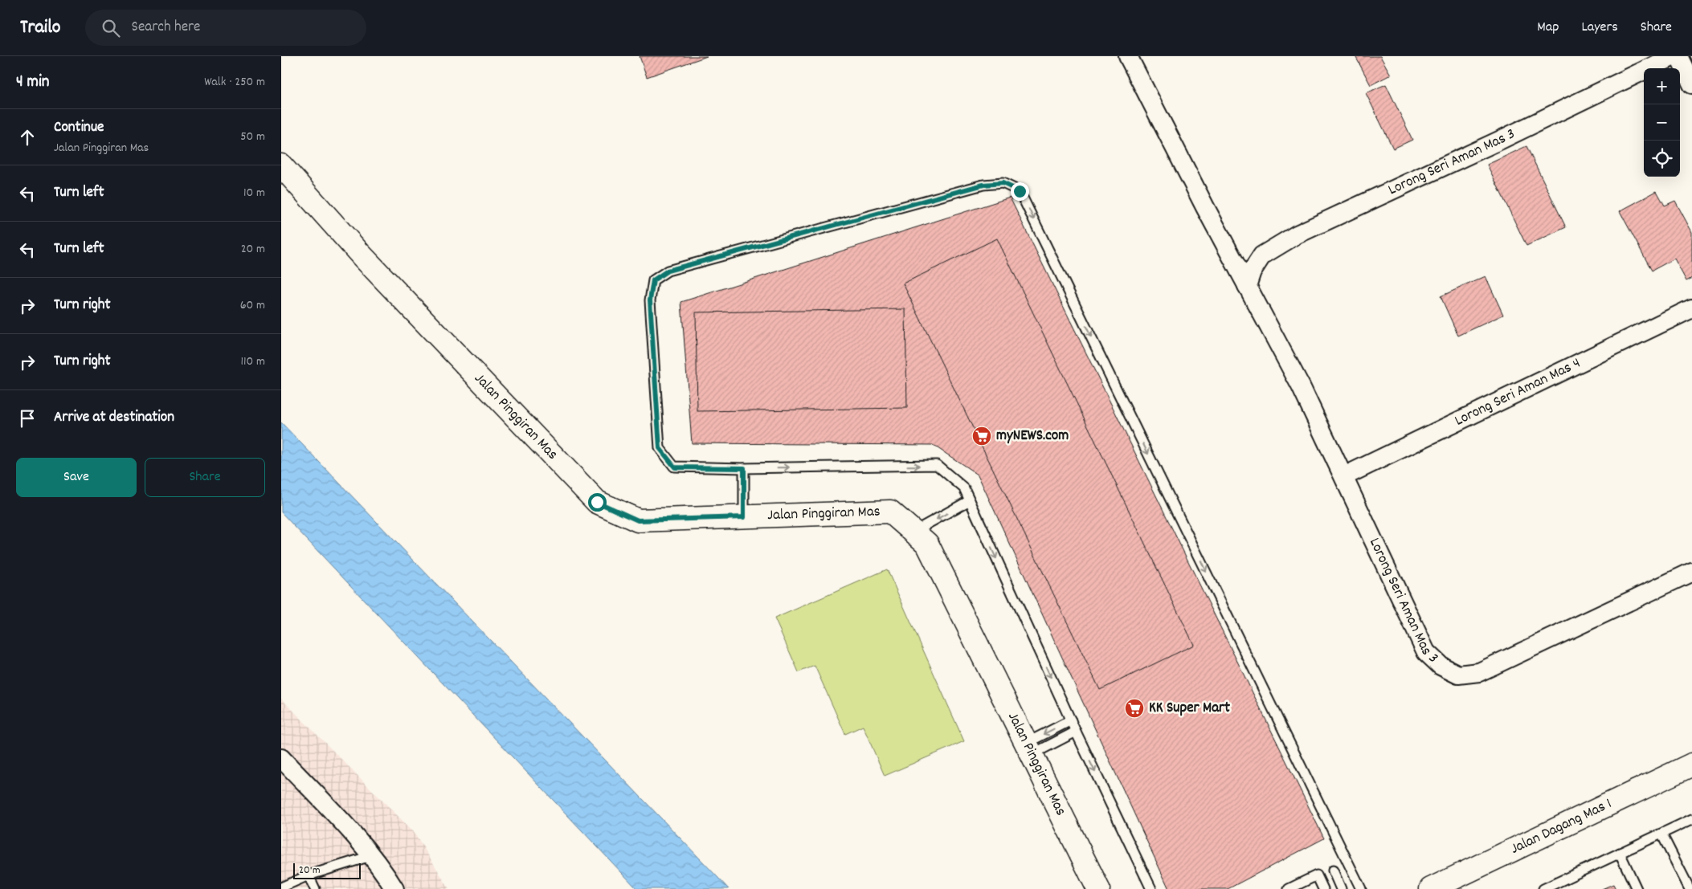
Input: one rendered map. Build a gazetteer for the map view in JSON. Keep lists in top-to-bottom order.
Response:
{
  "streets": {
    "street": [
      "Lorong Seri Aman Mas 3",
      "Lorong Seri Aman Mas 4",
      "Jalan Pinggiran Mas",
      "Jalan Dagang Mas 1"
    ]
  },
  "crossings": [
    ["Lorong Seri Aman Mas 3", "Lorong Seri Aman Mas 4"]
  ],
  "places": {
    "supermarket": ["myNEWS.com", "KK Super Mart"]
  },
  "scale_bar": "20 m",
  "page": {
    "header": "Trailo",
    "search": "Search here",
    "nav": ["Map", "Layers", "Share"],
    "heading": ["4 min", "Walk · 250 m"],
    "map_buttons": ["+", "−"],
    "list": [
      ["Continue", "Jalan Pinggiran Mas", "50 m"],
      ["Turn left", "10 m"],
      ["Turn left", "20 m"],
      ["Turn right", "60 m"],
      ["Turn right", "110 m"],
      "Arrive at destination"
    ],
    "buttons": ["Save", "Share"],
    "scale": "20 m"
  }
}
